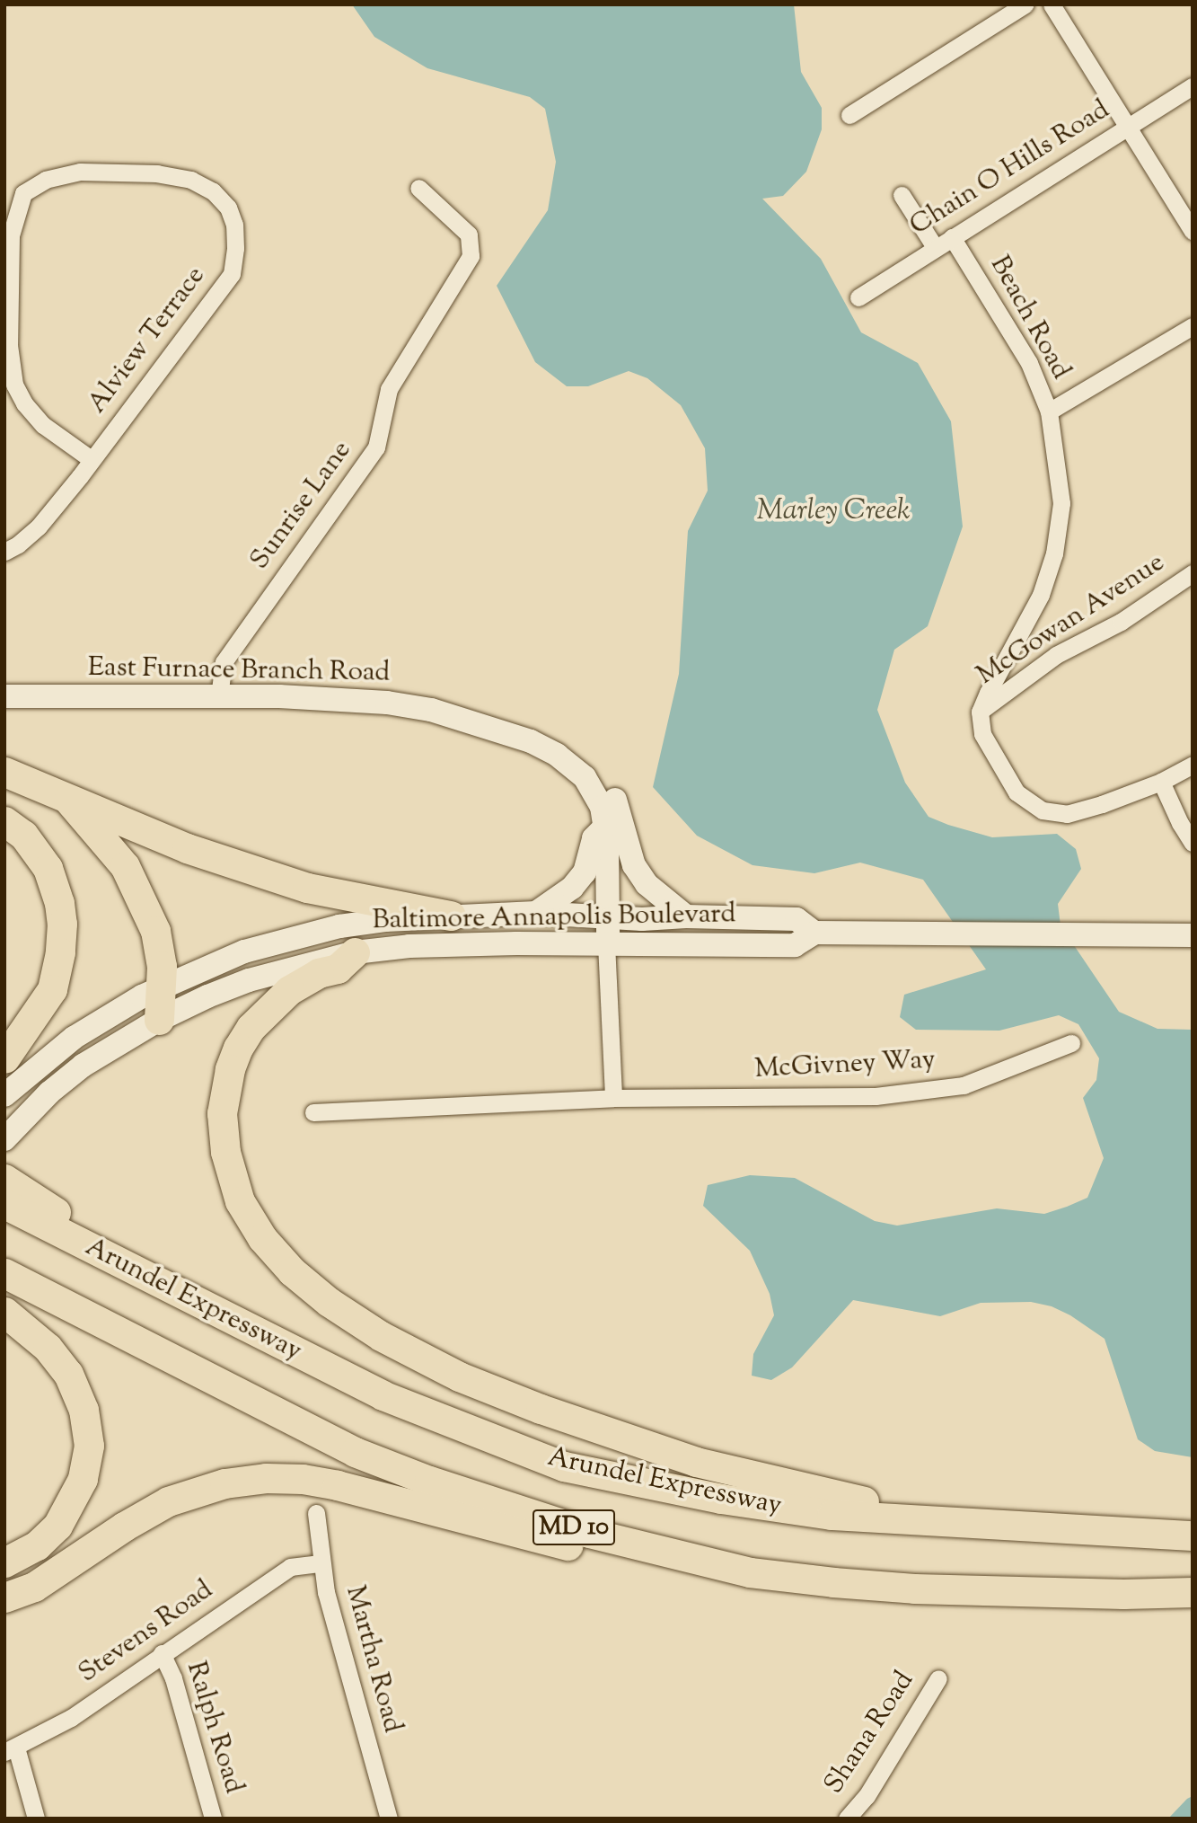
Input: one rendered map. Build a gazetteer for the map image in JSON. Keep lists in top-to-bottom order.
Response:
{
  "streets": {
    "highway": ["Arundel Expressway", "MD 10"],
    "main road": ["East Furnace Branch Road", "Baltimore Annapolis Boulevard"],
    "street": [
      "Chain O Hills Road",
      "Beach Road",
      "Alview Terrace",
      "Sunrise Lane",
      "McGowan Avenue",
      "McGivney Way",
      "Stevens Road",
      "Martha Road",
      "Ralph Road",
      "Shana Road"
    ]
  },
  "crossings": [
    ["Chain O Hills Road", "Beach Road"],
    ["Beach Road", "McGowan Avenue"],
    ["Sunrise Lane", "East Furnace Branch Road"],
    ["East Furnace Branch Road", "Baltimore Annapolis Boulevard"],
    ["Stevens Road", "Martha Road"],
    ["Stevens Road", "Ralph Road"]
  ],
  "water": ["Marley Creek"]
}
